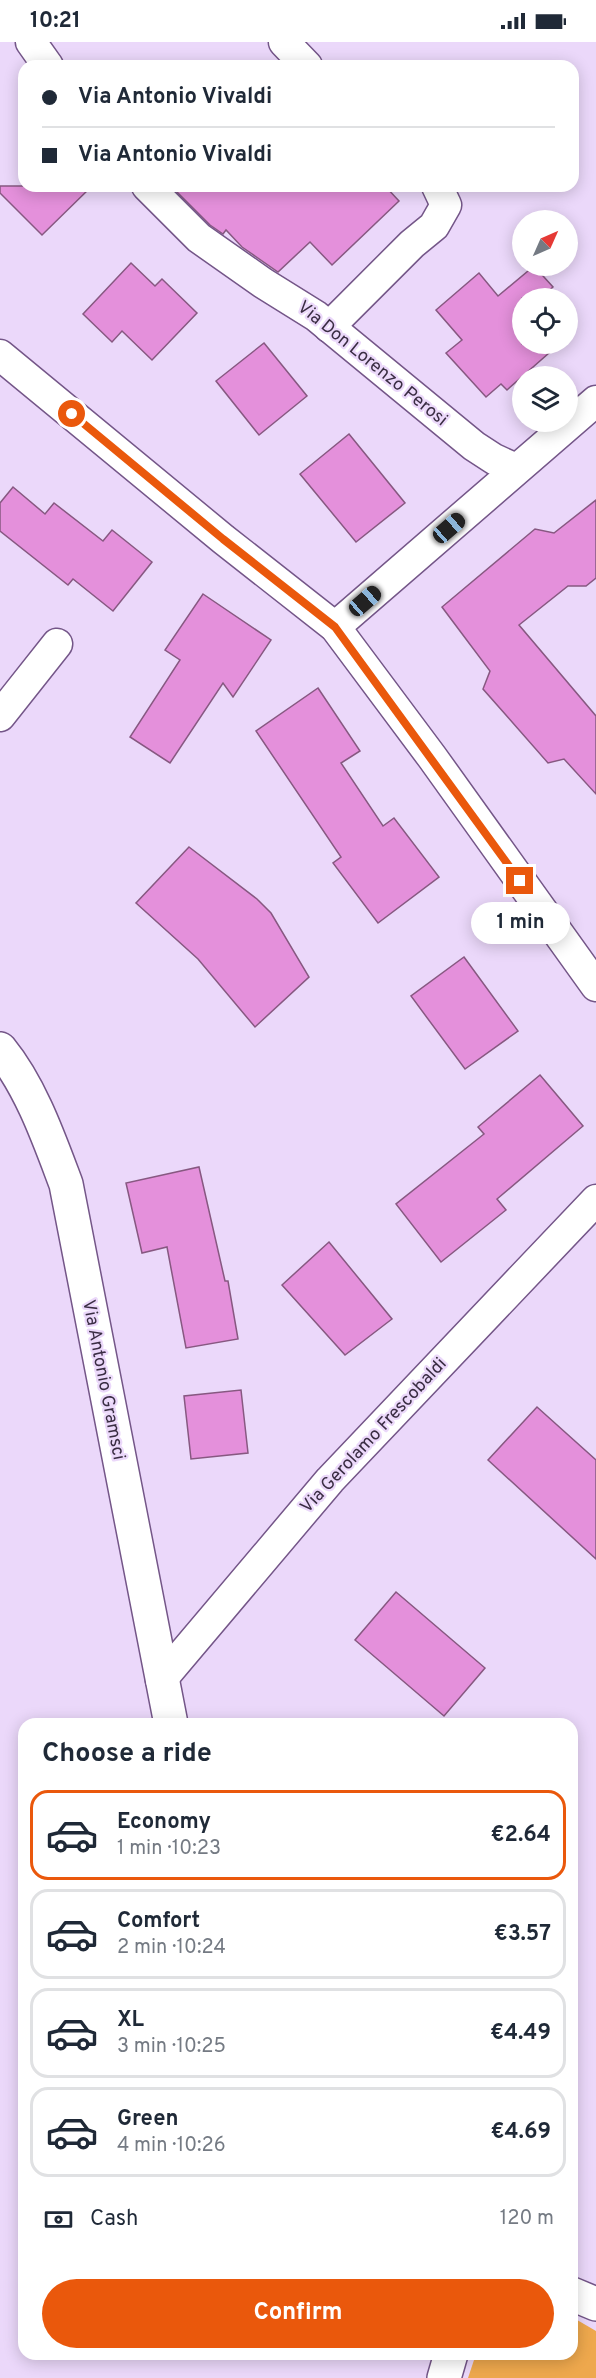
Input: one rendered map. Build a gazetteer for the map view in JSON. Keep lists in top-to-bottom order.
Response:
{
  "streets": {
    "street": ["Via Don Lorenzo Perosi", "Via Antonio Gramsci", "Via Gerolamo Frescobaldi"]
  },
  "crossings": [
    ["Via Antonio Gramsci", "Via Gerolamo Frescobaldi"]
  ],
  "north": "top right",
  "page": {
    "status": "10:21",
    "banner": ["Via Antonio Vivaldi", "Via Antonio Vivaldi"],
    "bubble": "1 min",
    "heading": "Choose a ride",
    "list": [
      {
        "name": "Economy",
        "note": "1 min · 10:23",
        "value": "€2.64"
      },
      {
        "name": "Comfort",
        "note": "2 min · 10:24",
        "value": "€3.57"
      },
      {
        "name": "XL",
        "note": "3 min · 10:25",
        "value": "€4.49"
      },
      {
        "name": "Green",
        "note": "4 min · 10:26",
        "value": "€4.69"
      }
    ],
    "pay": ["Cash", "120 m"],
    "buttons": "Confirm"
  }
}
